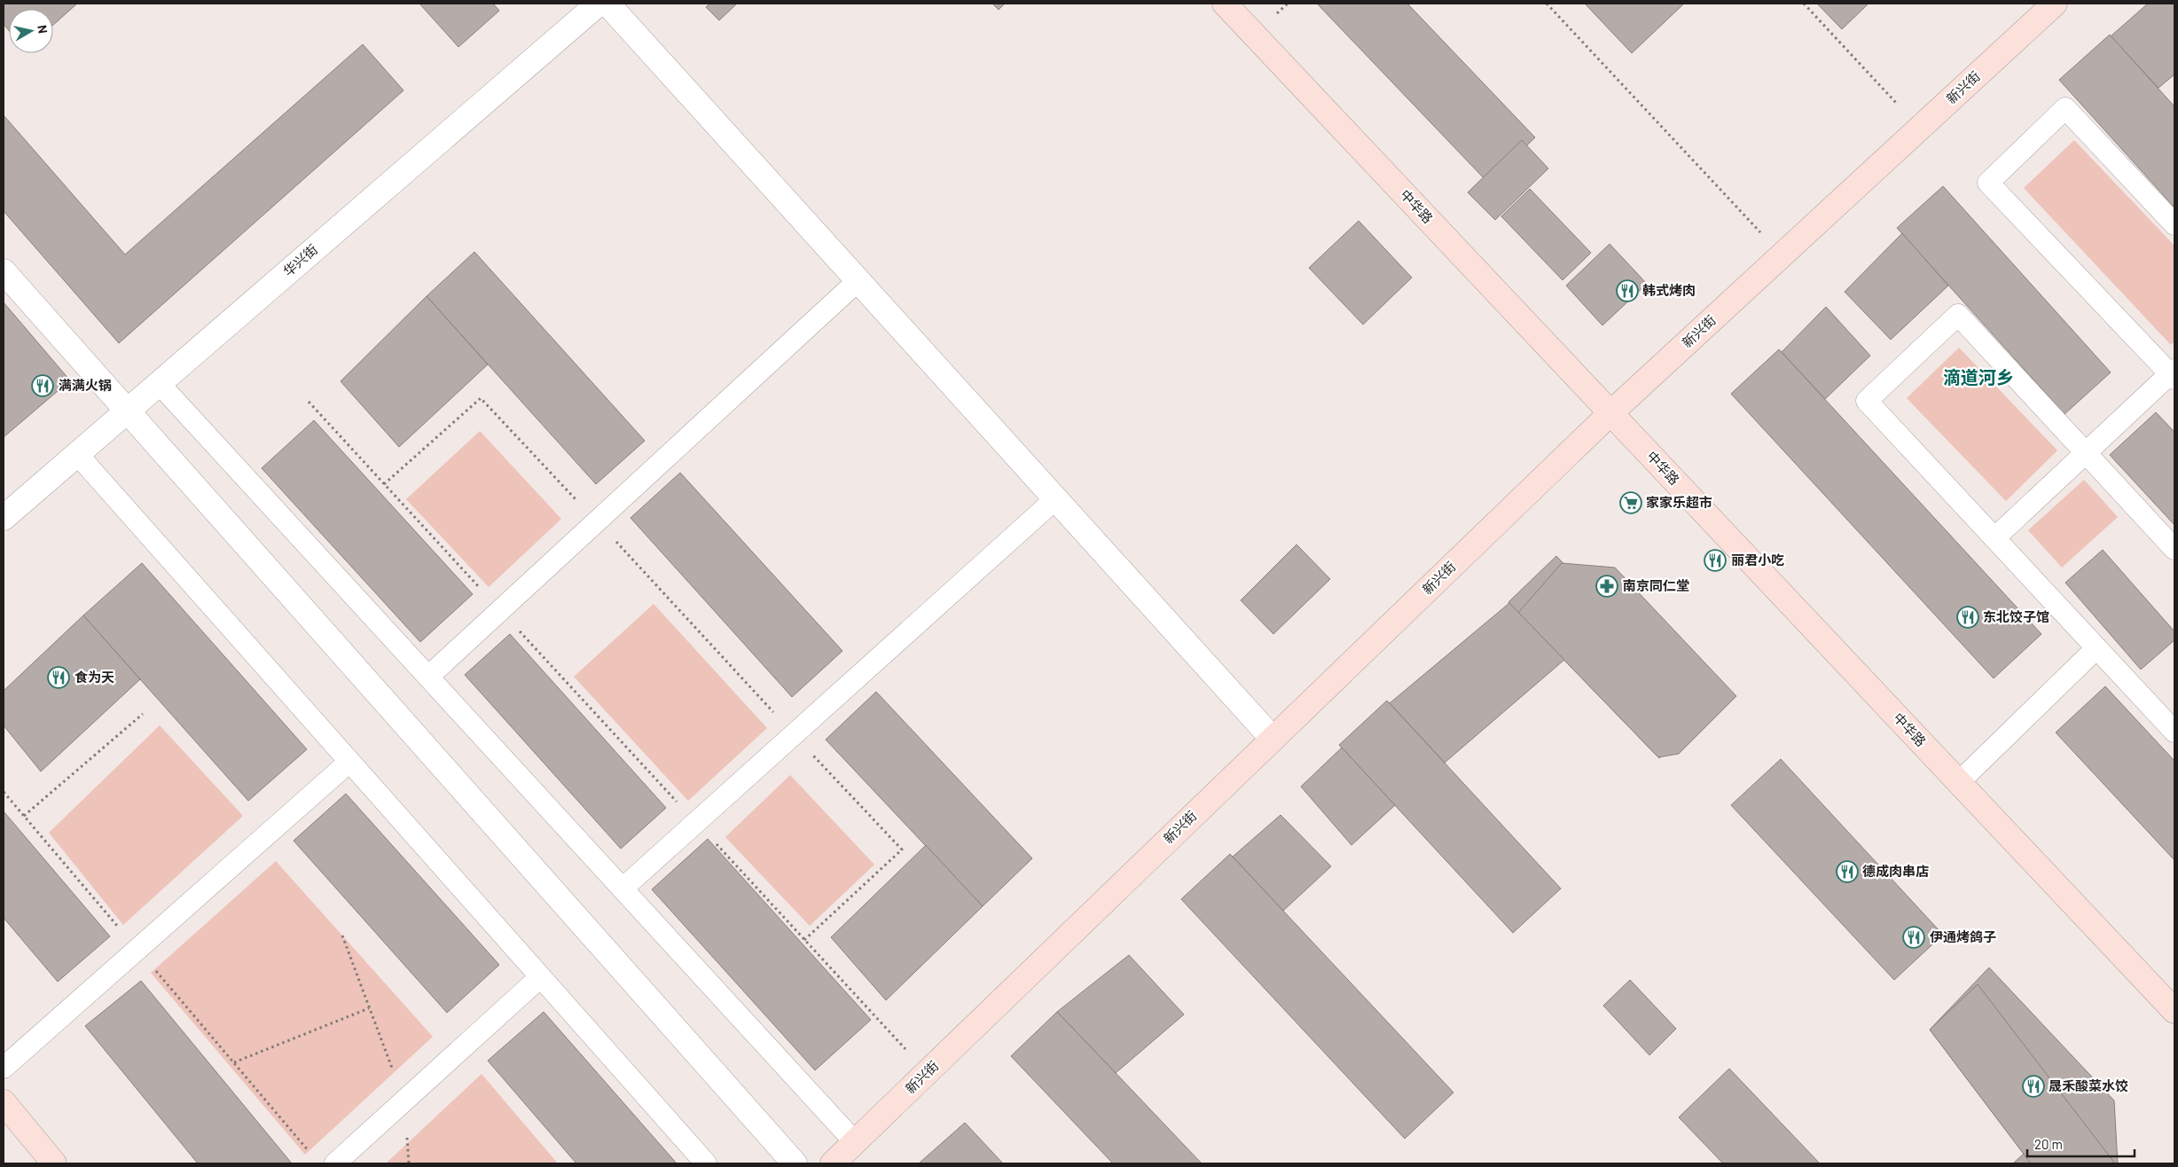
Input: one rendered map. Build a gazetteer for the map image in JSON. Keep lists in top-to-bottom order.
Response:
{
  "streets": {
    "street": ["新兴街", "中华路", "华兴街"]
  },
  "crossings": [
    ["新兴街", "中华路"]
  ],
  "districts": ["滴道河乡"],
  "places": {
    "restaurant": [
      "韩式烤肉",
      "满满火锅",
      "丽君小吃",
      "东北饺子馆",
      "食为天",
      "德成肉串店",
      "伊通烤鸽子",
      "晟禾酸菜水饺"
    ],
    "supermarket": ["家家乐超市"],
    "pharmacy": ["南京同仁堂"]
  },
  "scale_bar": "20 m",
  "north": "right"
}
